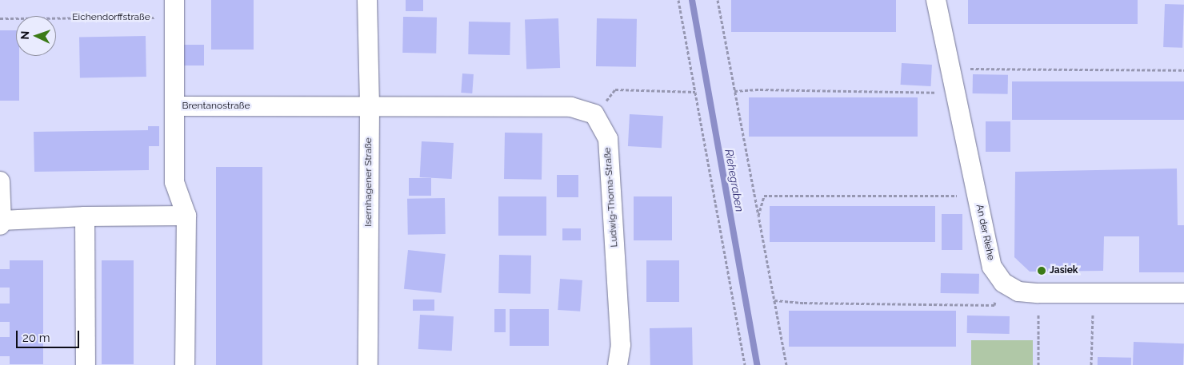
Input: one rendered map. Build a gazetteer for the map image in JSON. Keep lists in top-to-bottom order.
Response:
{
  "streets": {
    "street": [
      "Brentanostraße",
      "Isernhagener Straße",
      "Ludwig-Thoma-Straße",
      "An der Riehe"
    ],
    "path": ["Eichendorffstraße"]
  },
  "crossings": [
    ["Brentanostraße", "Isernhagener Straße"]
  ],
  "water": ["Riehegraben"],
  "places": ["Jasiek"],
  "scale_bar": "20 m",
  "north": "left"
}
